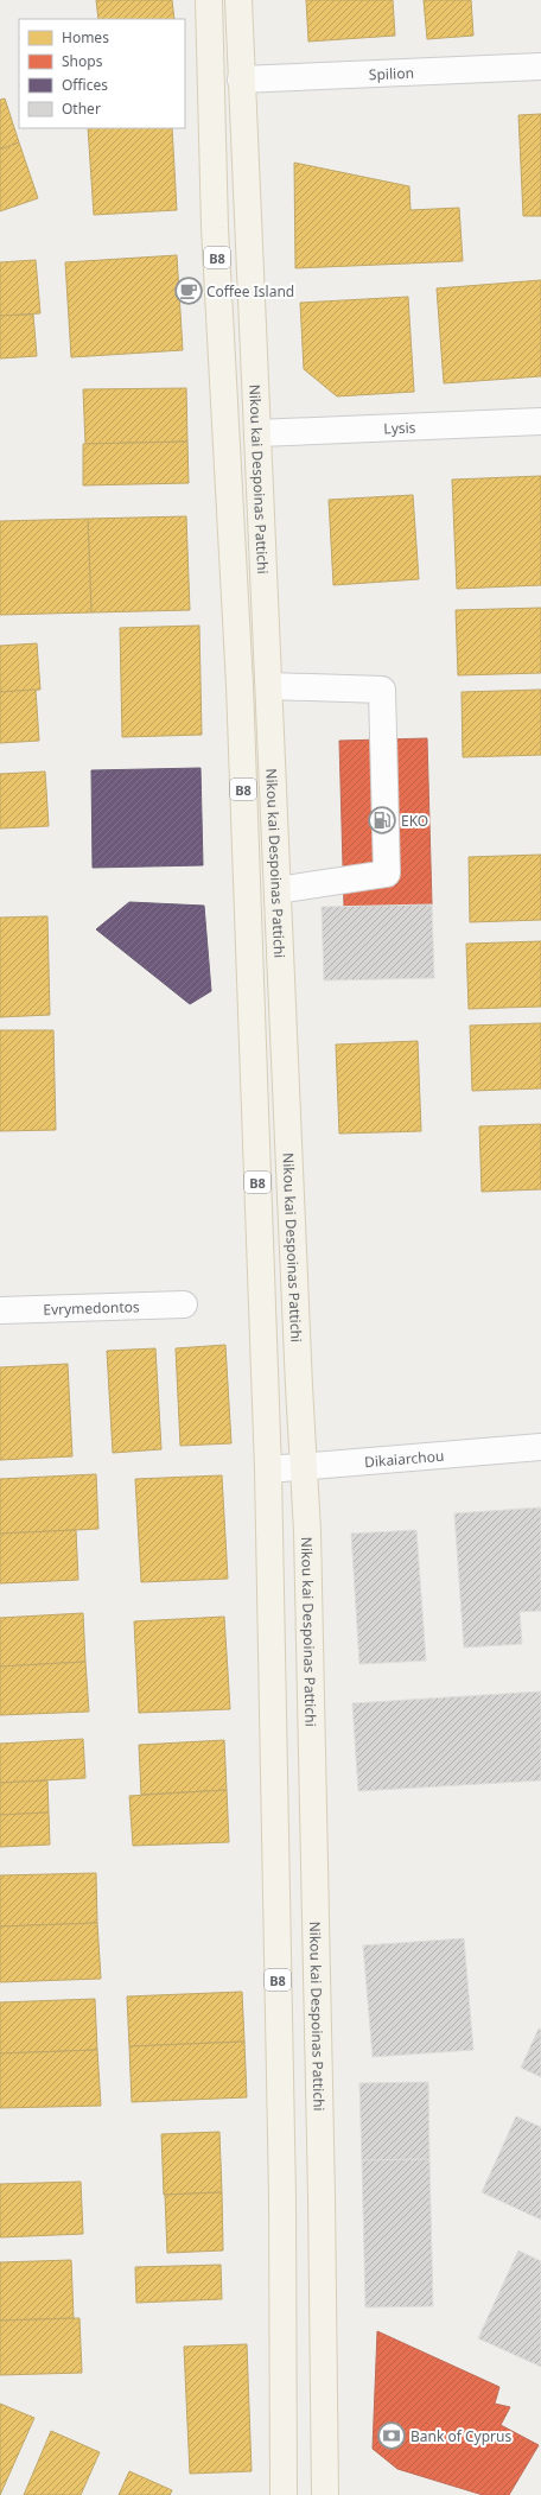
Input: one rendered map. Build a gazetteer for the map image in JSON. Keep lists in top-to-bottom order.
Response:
{
  "streets": {
    "main road": ["B8", "Nikou kai Despoinas Pattichi"],
    "street": [
      "Spilion",
      "Lysis",
      "Evrymedontos",
      "Dikaiarchou"
    ]
  },
  "crossings": [
    ["Spilion", "Nikou kai Despoinas Pattichi"],
    ["Lysis", "Nikou kai Despoinas Pattichi"],
    ["Nikou kai Despoinas Pattichi", "Dikaiarchou"]
  ],
  "places": {
    "cafe": ["Coffee Island"],
    "fuel station": ["EKO"],
    "bank": ["Bank of Cyprus"]
  },
  "legend": [
    "Homes",
    "Shops",
    "Offices",
    "Other"
  ]
}
